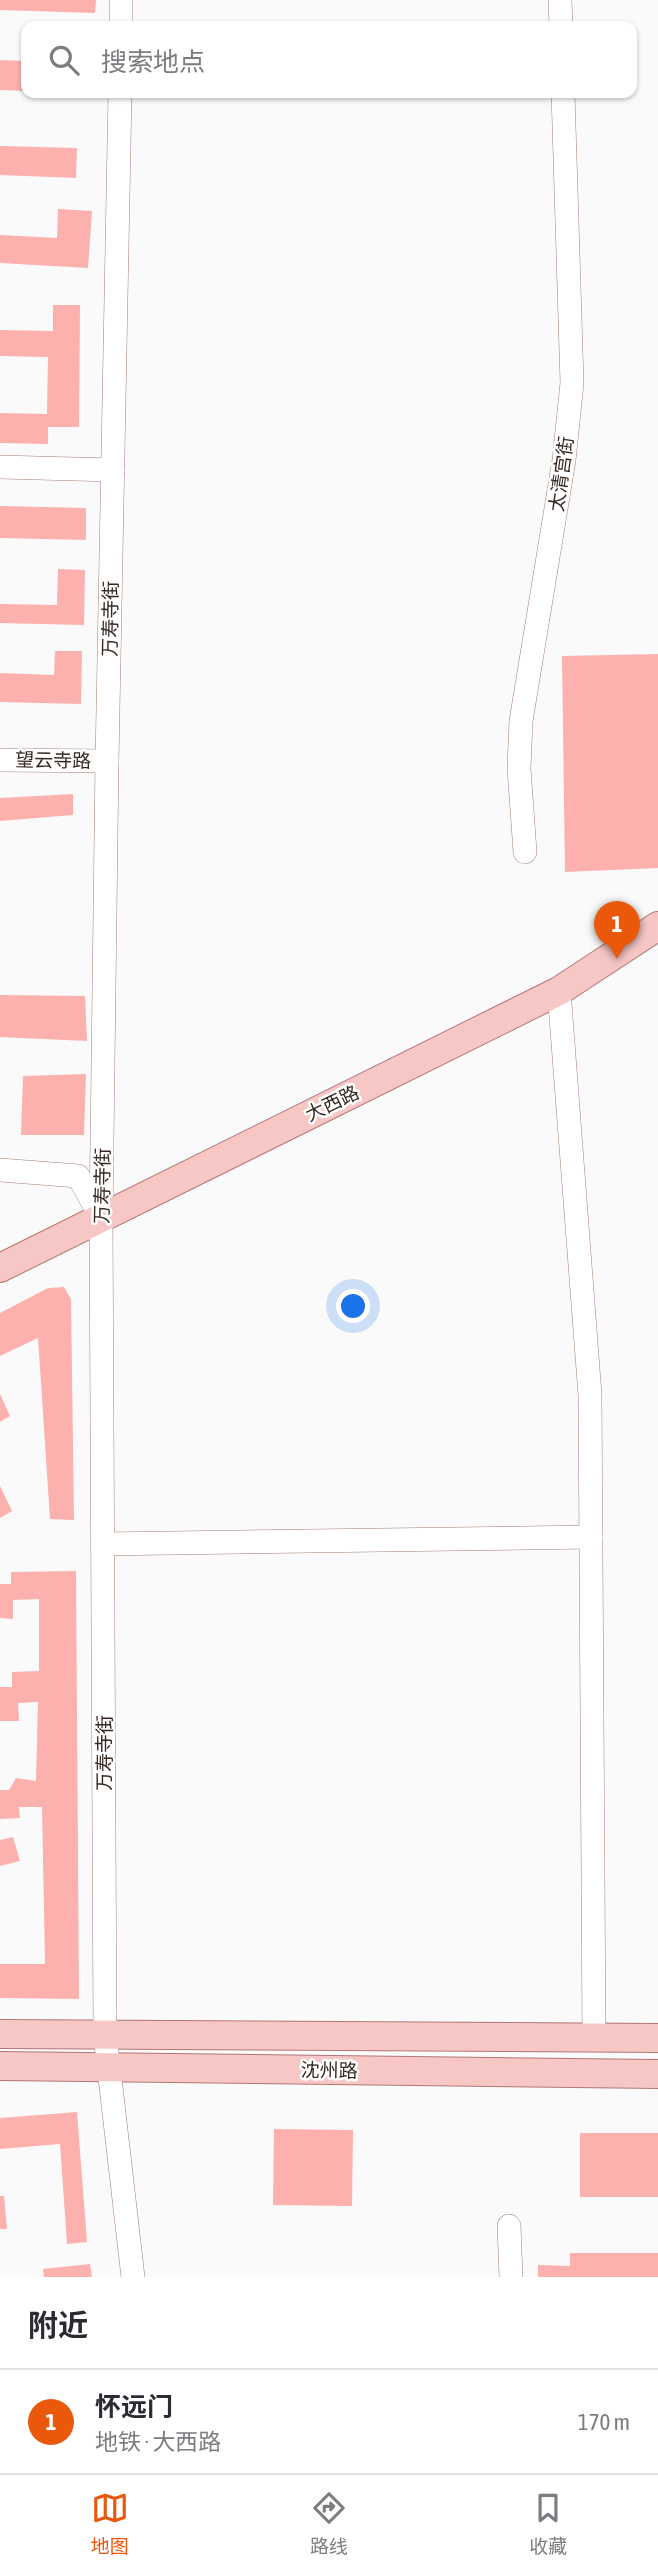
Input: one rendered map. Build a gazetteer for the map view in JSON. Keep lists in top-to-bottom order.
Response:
{
  "streets": {
    "main road": ["大西路", "沈州路"],
    "street": ["太清宫街", "万寿寺街", "望云寺路"]
  },
  "crossings": [
    ["万寿寺街", "望云寺路"],
    ["万寿寺街", "大西路"],
    ["万寿寺街", "沈州路"]
  ],
  "page": {
    "search": "搜索地点",
    "pins": "1",
    "heading": "附近",
    "list": [
      {
        "mark": "1",
        "name": "怀远门",
        "note": "地铁 · 大西路",
        "value": "170 m"
      }
    ],
    "nav": ["地图", "路线", "收藏"]
  }
}
